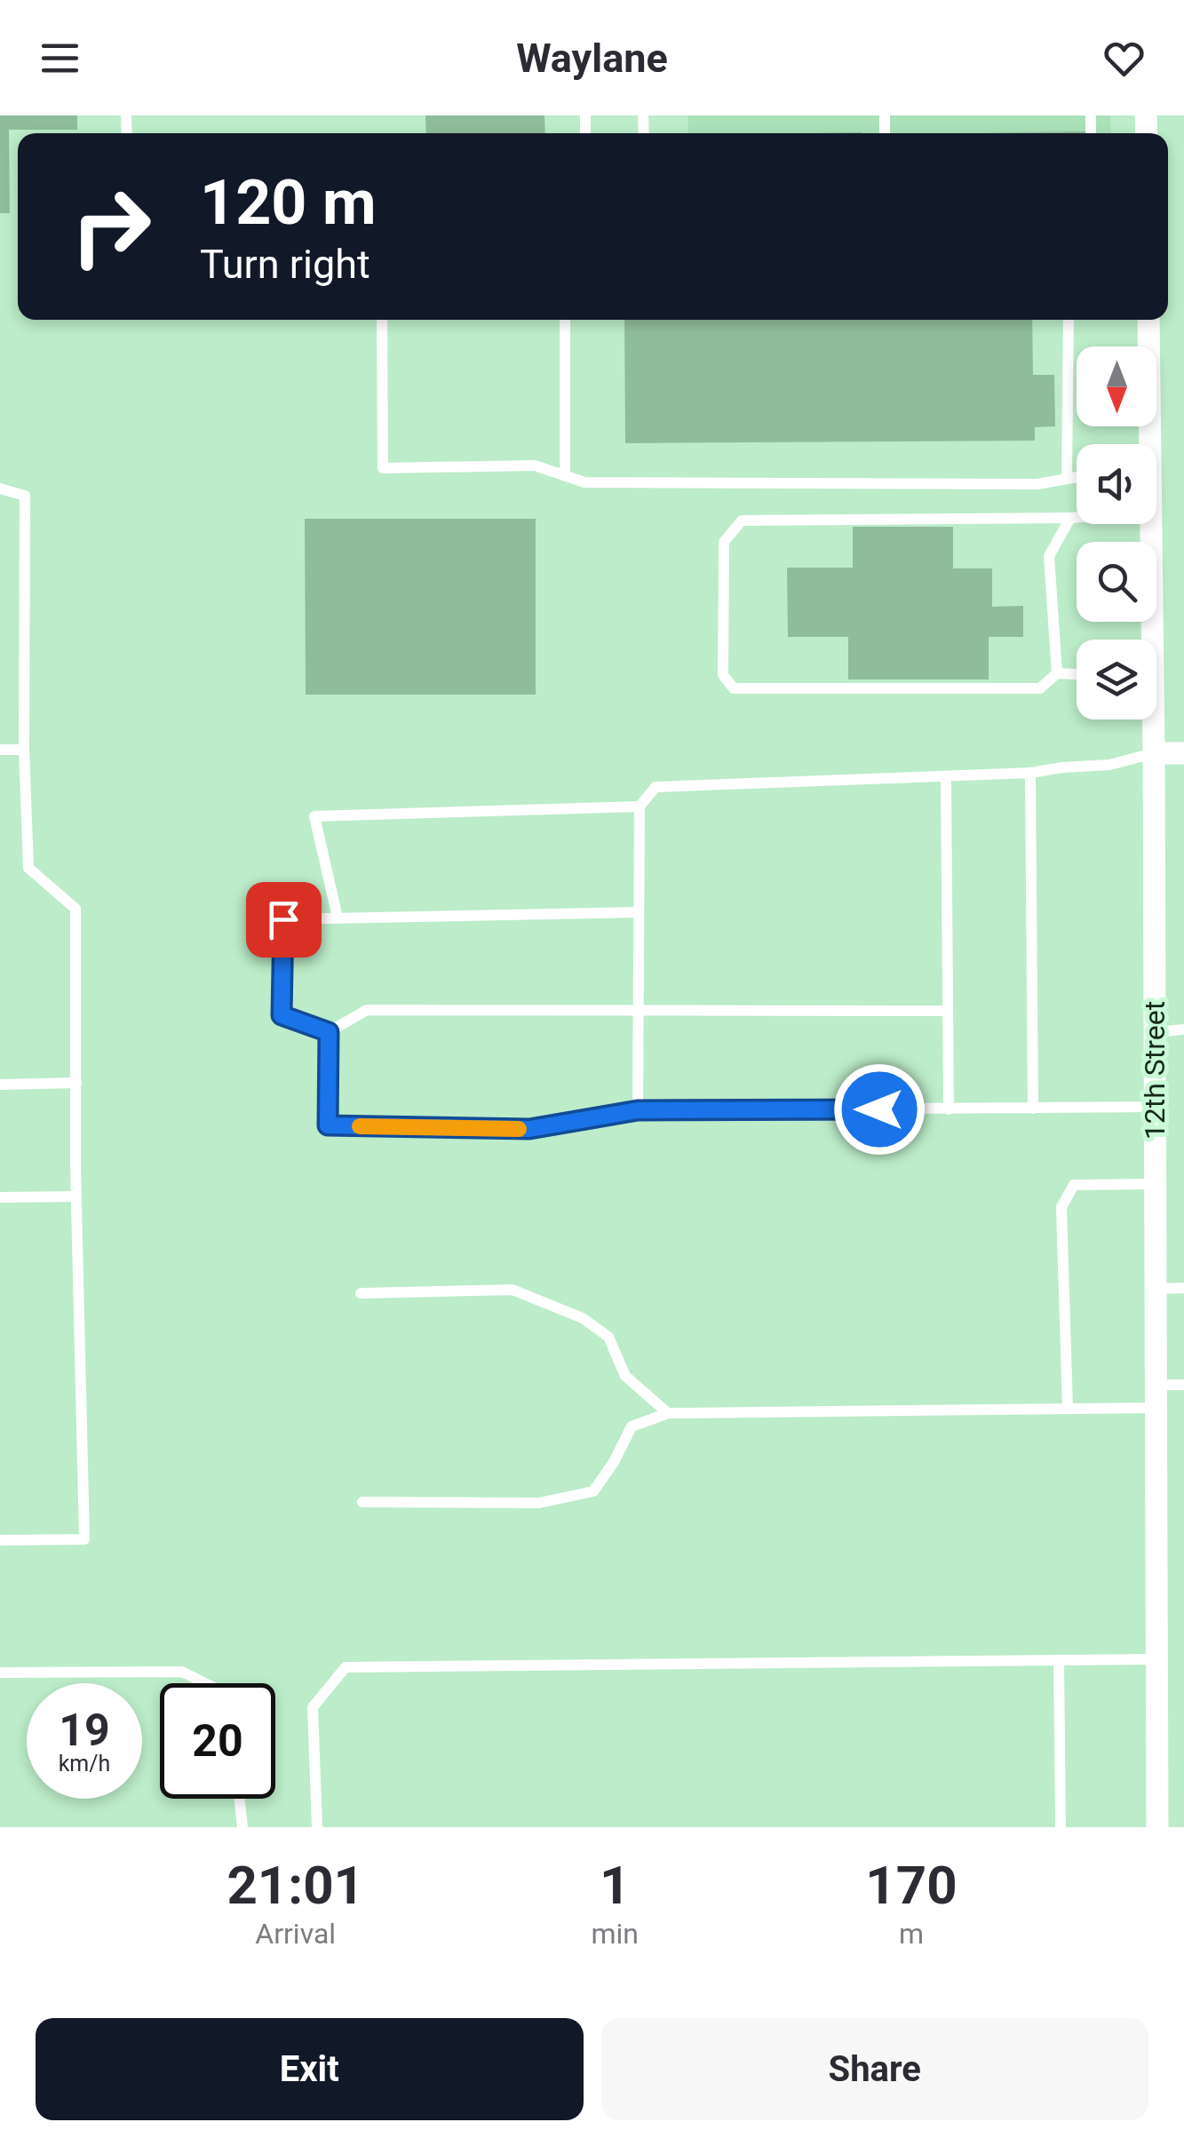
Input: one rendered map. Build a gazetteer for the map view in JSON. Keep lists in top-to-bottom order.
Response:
{
  "streets": {
    "street": ["12th Street"]
  },
  "north": "bottom",
  "page": {
    "header": "Waylane",
    "turn": ["120 m", "Turn right"],
    "speed": "19 km/h",
    "limit": "20",
    "eta": [
      "21:01",
      "Arrival",
      "1",
      "min",
      "170",
      "m"
    ],
    "buttons": ["Exit", "Share"]
  }
}
